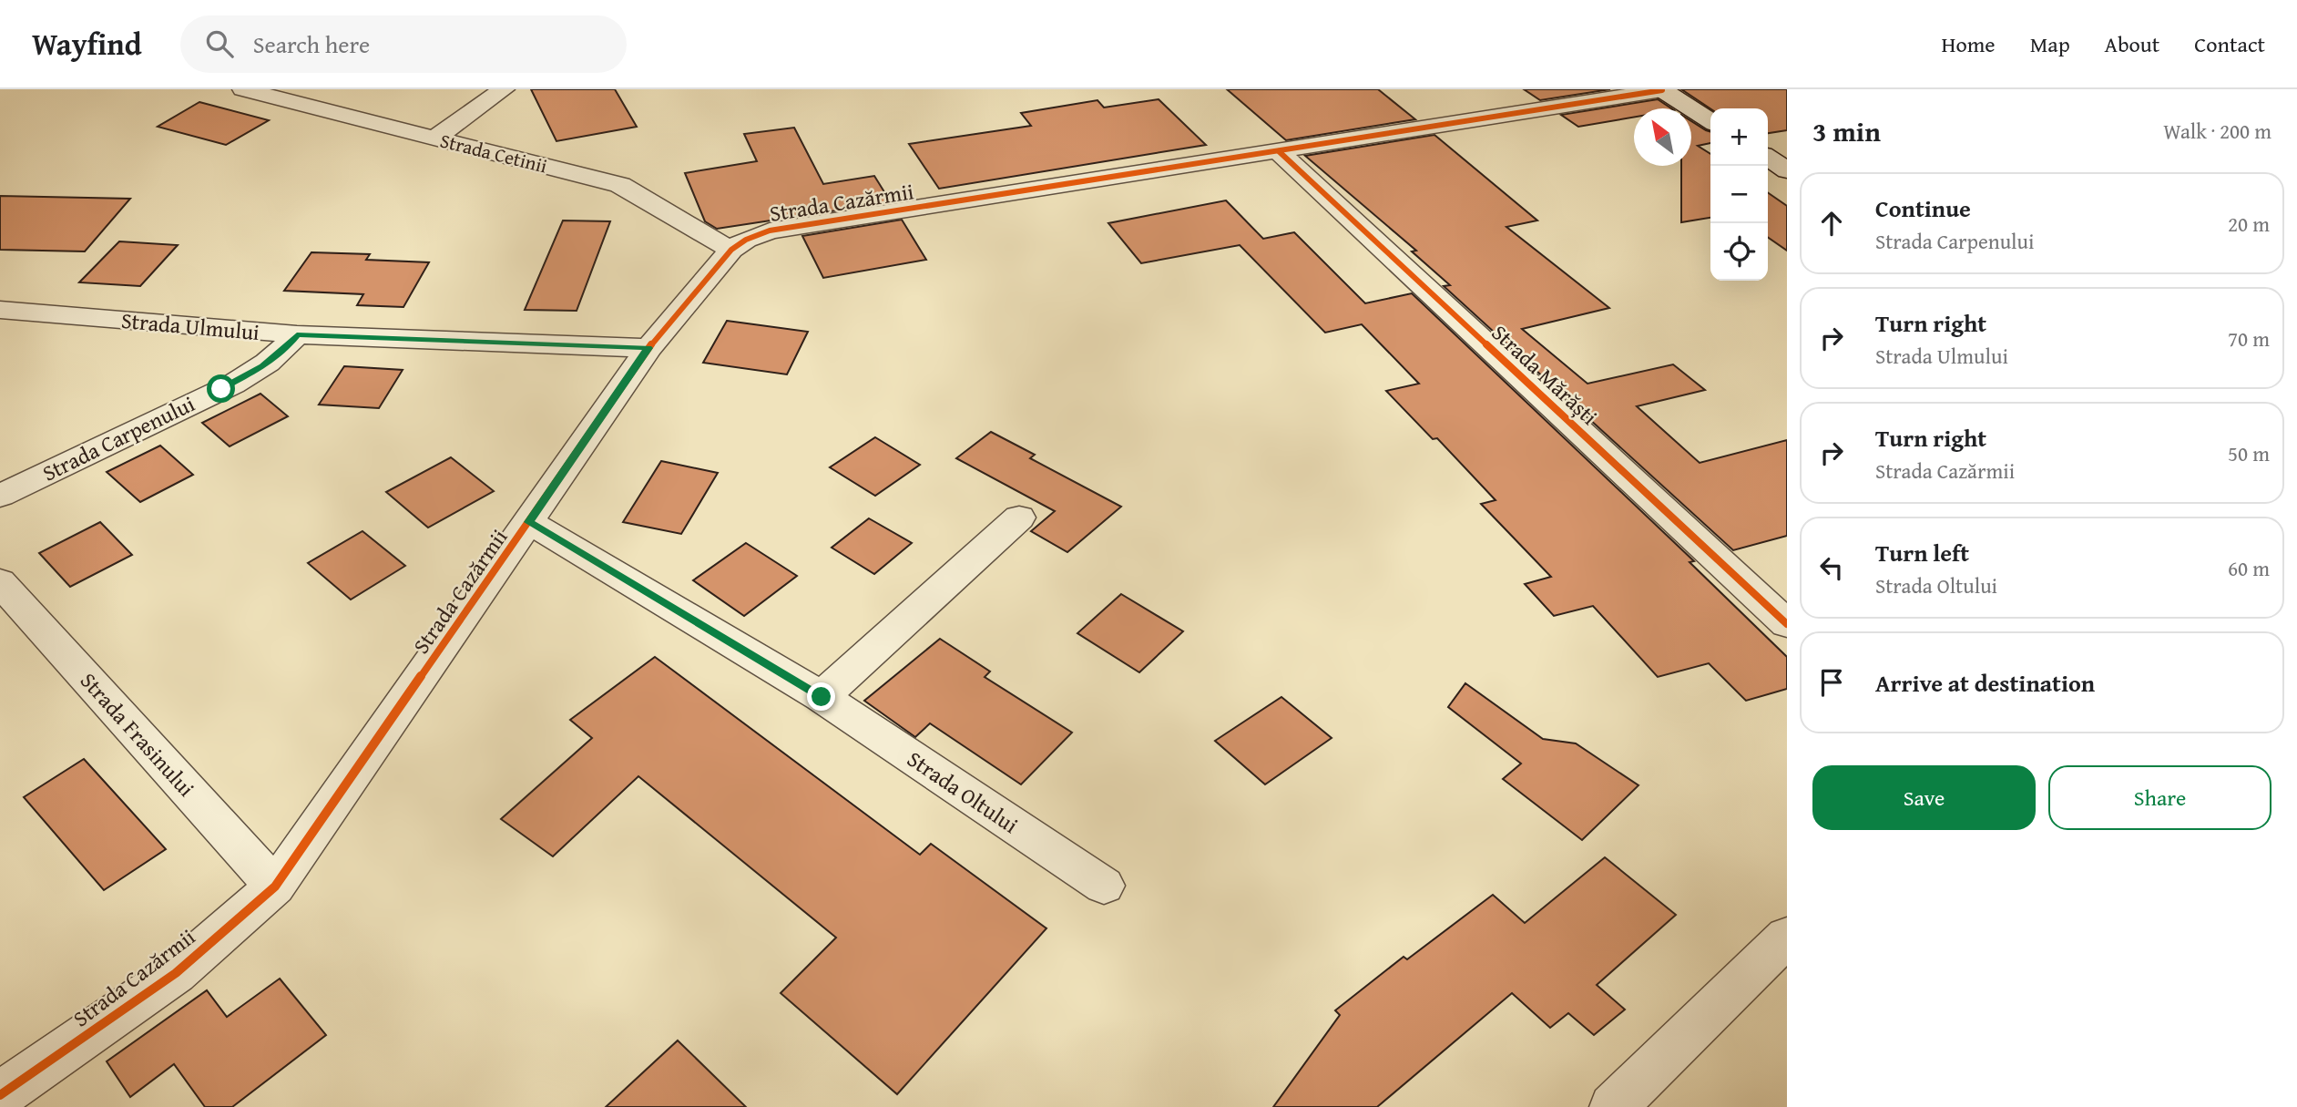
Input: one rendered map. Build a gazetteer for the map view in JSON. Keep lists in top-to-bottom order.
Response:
{
  "streets": {
    "street": [
      "Strada Cetinii",
      "Strada Cazărmii",
      "Strada Ulmului",
      "Strada Mărăști",
      "Strada Carpenului",
      "Strada Frasinului",
      "Strada Oltului"
    ]
  },
  "crossings": [
    ["Strada Cetinii", "Strada Cazărmii"],
    ["Strada Cazărmii", "Strada Ulmului"],
    ["Strada Cazărmii", "Strada Mărăști"],
    ["Strada Cazărmii", "Strada Frasinului"],
    ["Strada Cazărmii", "Strada Oltului"],
    ["Strada Ulmului", "Strada Carpenului"]
  ],
  "north": "top left",
  "page": {
    "header": "Wayfind",
    "search": "Search here",
    "nav": [
      "Home",
      "Map",
      "About",
      "Contact"
    ],
    "heading": ["3 min", "Walk · 200 m"],
    "map_buttons": ["+", "−"],
    "list": [
      ["Continue", "Strada Carpenului", "20 m"],
      ["Turn right", "Strada Ulmului", "70 m"],
      ["Turn right", "Strada Cazărmii", "50 m"],
      ["Turn left", "Strada Oltului", "60 m"],
      "Arrive at destination"
    ],
    "buttons": ["Save", "Share"]
  }
}
